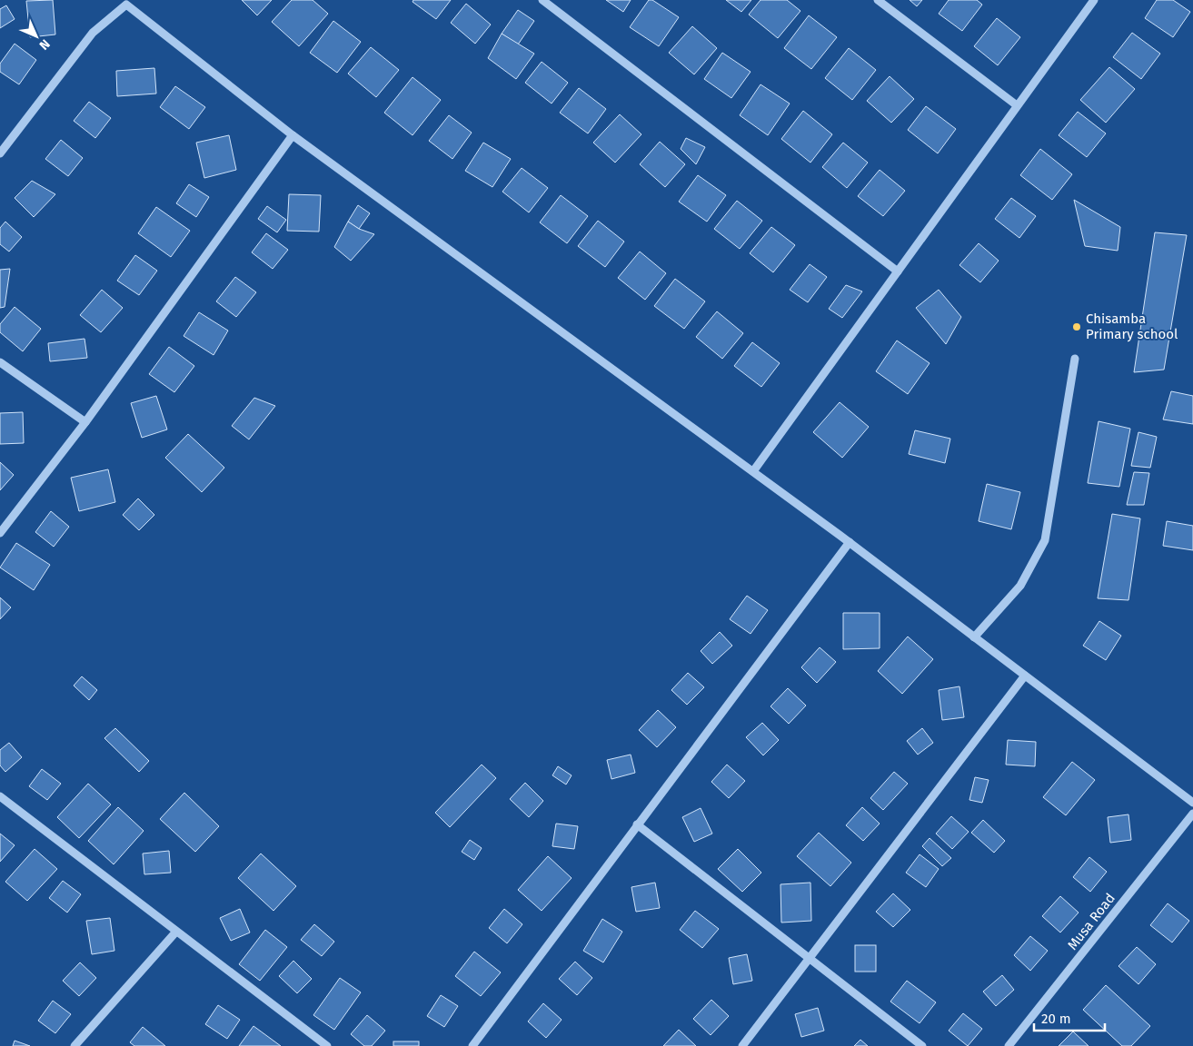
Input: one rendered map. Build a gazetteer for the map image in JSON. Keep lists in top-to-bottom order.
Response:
{
  "streets": {
    "street": ["Musa Road"]
  },
  "places": ["Chisamba Primary school"],
  "scale_bar": "20 m",
  "north": "bottom right"
}
